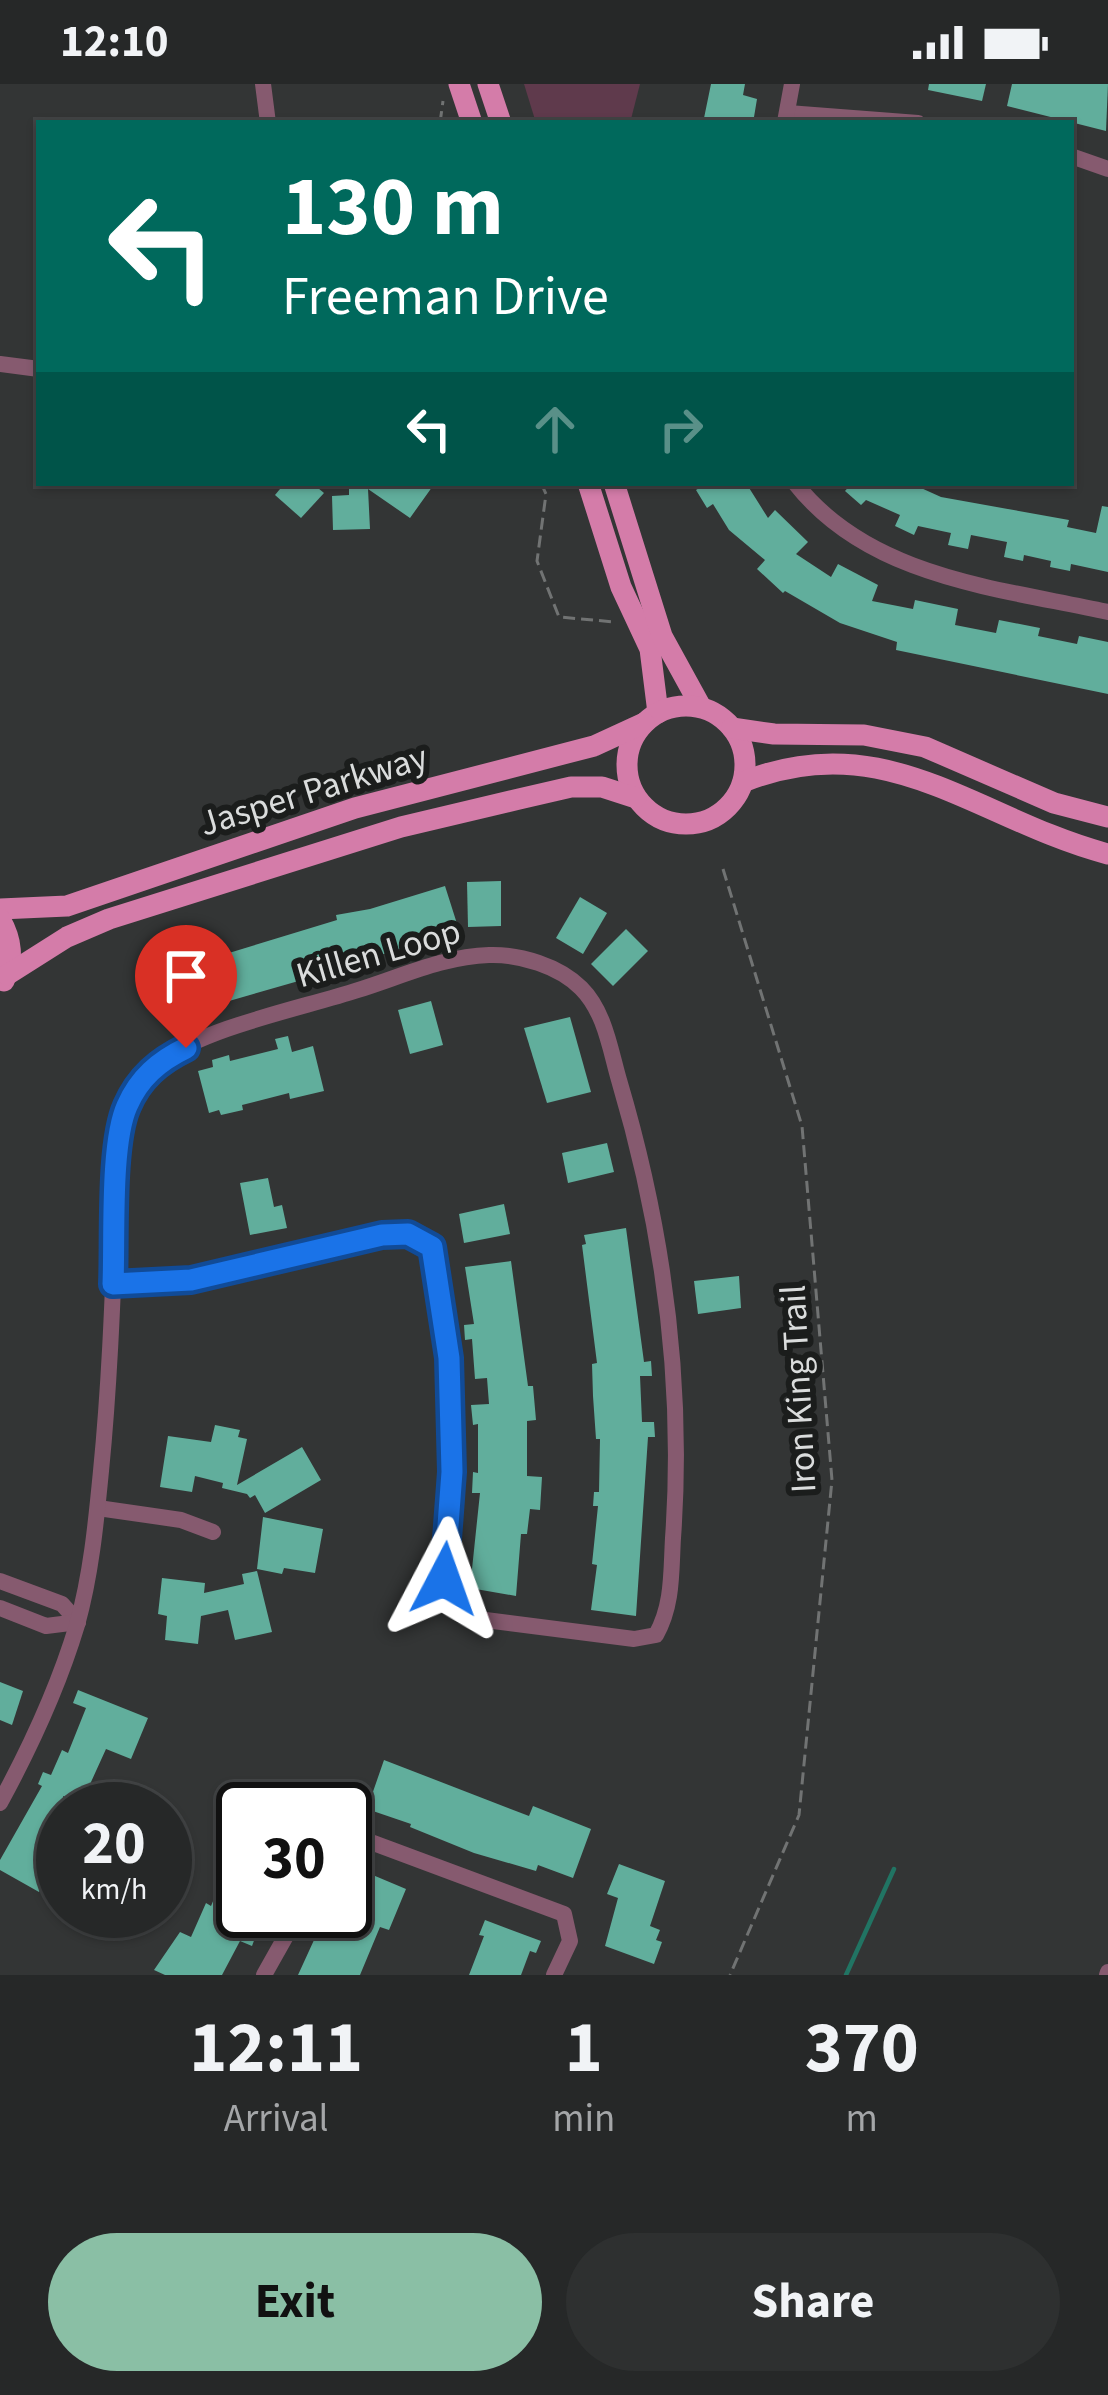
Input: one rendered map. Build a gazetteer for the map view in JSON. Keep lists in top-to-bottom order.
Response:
{
  "streets": {
    "main road": ["Jasper Parkway"],
    "street": ["Killen Loop"],
    "path": ["Iron King Trail"]
  },
  "page": {
    "status": "12:10",
    "turn": ["130 m", "Freeman Drive"],
    "speed": "20 km/h",
    "limit": "30",
    "eta": [
      "12:11",
      "Arrival",
      "1",
      "min",
      "370",
      "m"
    ],
    "buttons": ["Exit", "Share"]
  }
}
